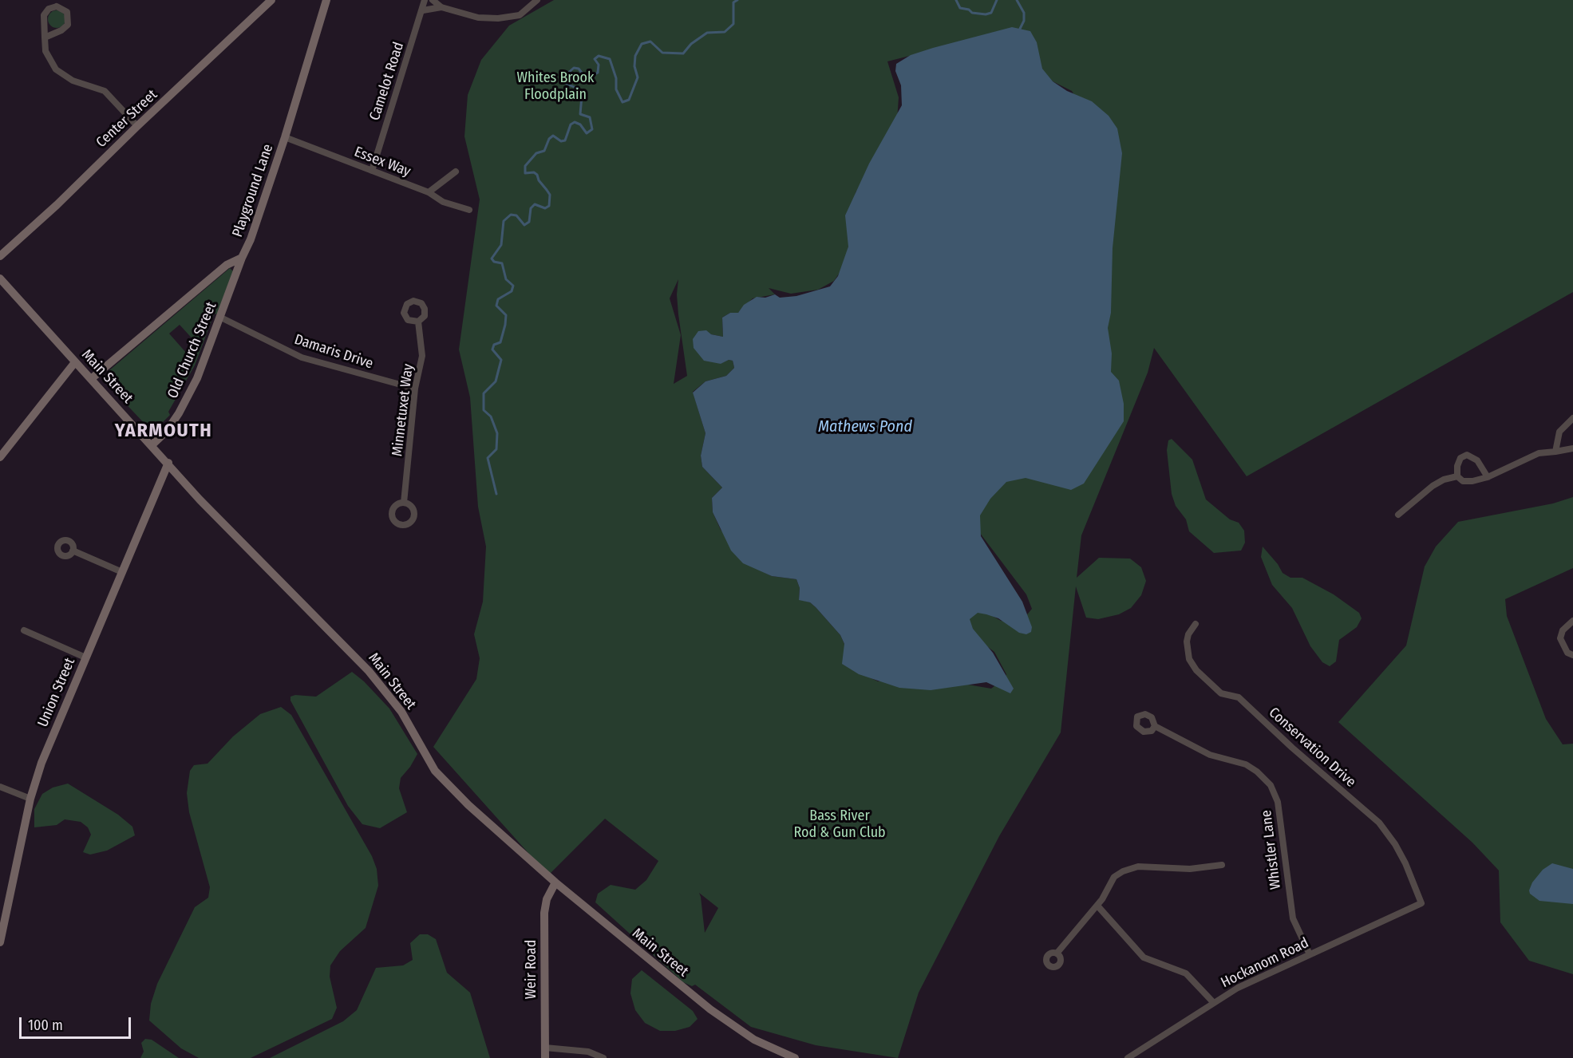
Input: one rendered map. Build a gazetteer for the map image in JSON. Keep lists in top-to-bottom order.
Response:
{
  "streets": {
    "main road": [
      "Center Street",
      "Playground Lane",
      "Old Church Street",
      "Main Street",
      "Union Street",
      "Weir Road"
    ],
    "street": [
      "Camelot Road",
      "Essex Way",
      "Damaris Drive",
      "Minnetuxet Way",
      "Conservation Drive",
      "Whistler Lane",
      "Hockanom Road"
    ]
  },
  "crossings": [
    ["Camelot Road", "Essex Way"],
    ["Essex Way", "Playground Lane"],
    ["Playground Lane", "Old Church Street"],
    ["Playground Lane", "Main Street"],
    ["Old Church Street", "Damaris Drive"],
    ["Old Church Street", "Main Street"],
    ["Damaris Drive", "Minnetuxet Way"],
    ["Main Street", "Union Street"],
    ["Main Street", "Weir Road"],
    ["Conservation Drive", "Hockanom Road"],
    ["Whistler Lane", "Hockanom Road"]
  ],
  "districts": ["YARMOUTH"],
  "water": ["Mathews Pond"],
  "parks": ["Whites Brook Floodplain", "Bass River Rod & Gun Club"],
  "scale_bar": "100 m"
}
